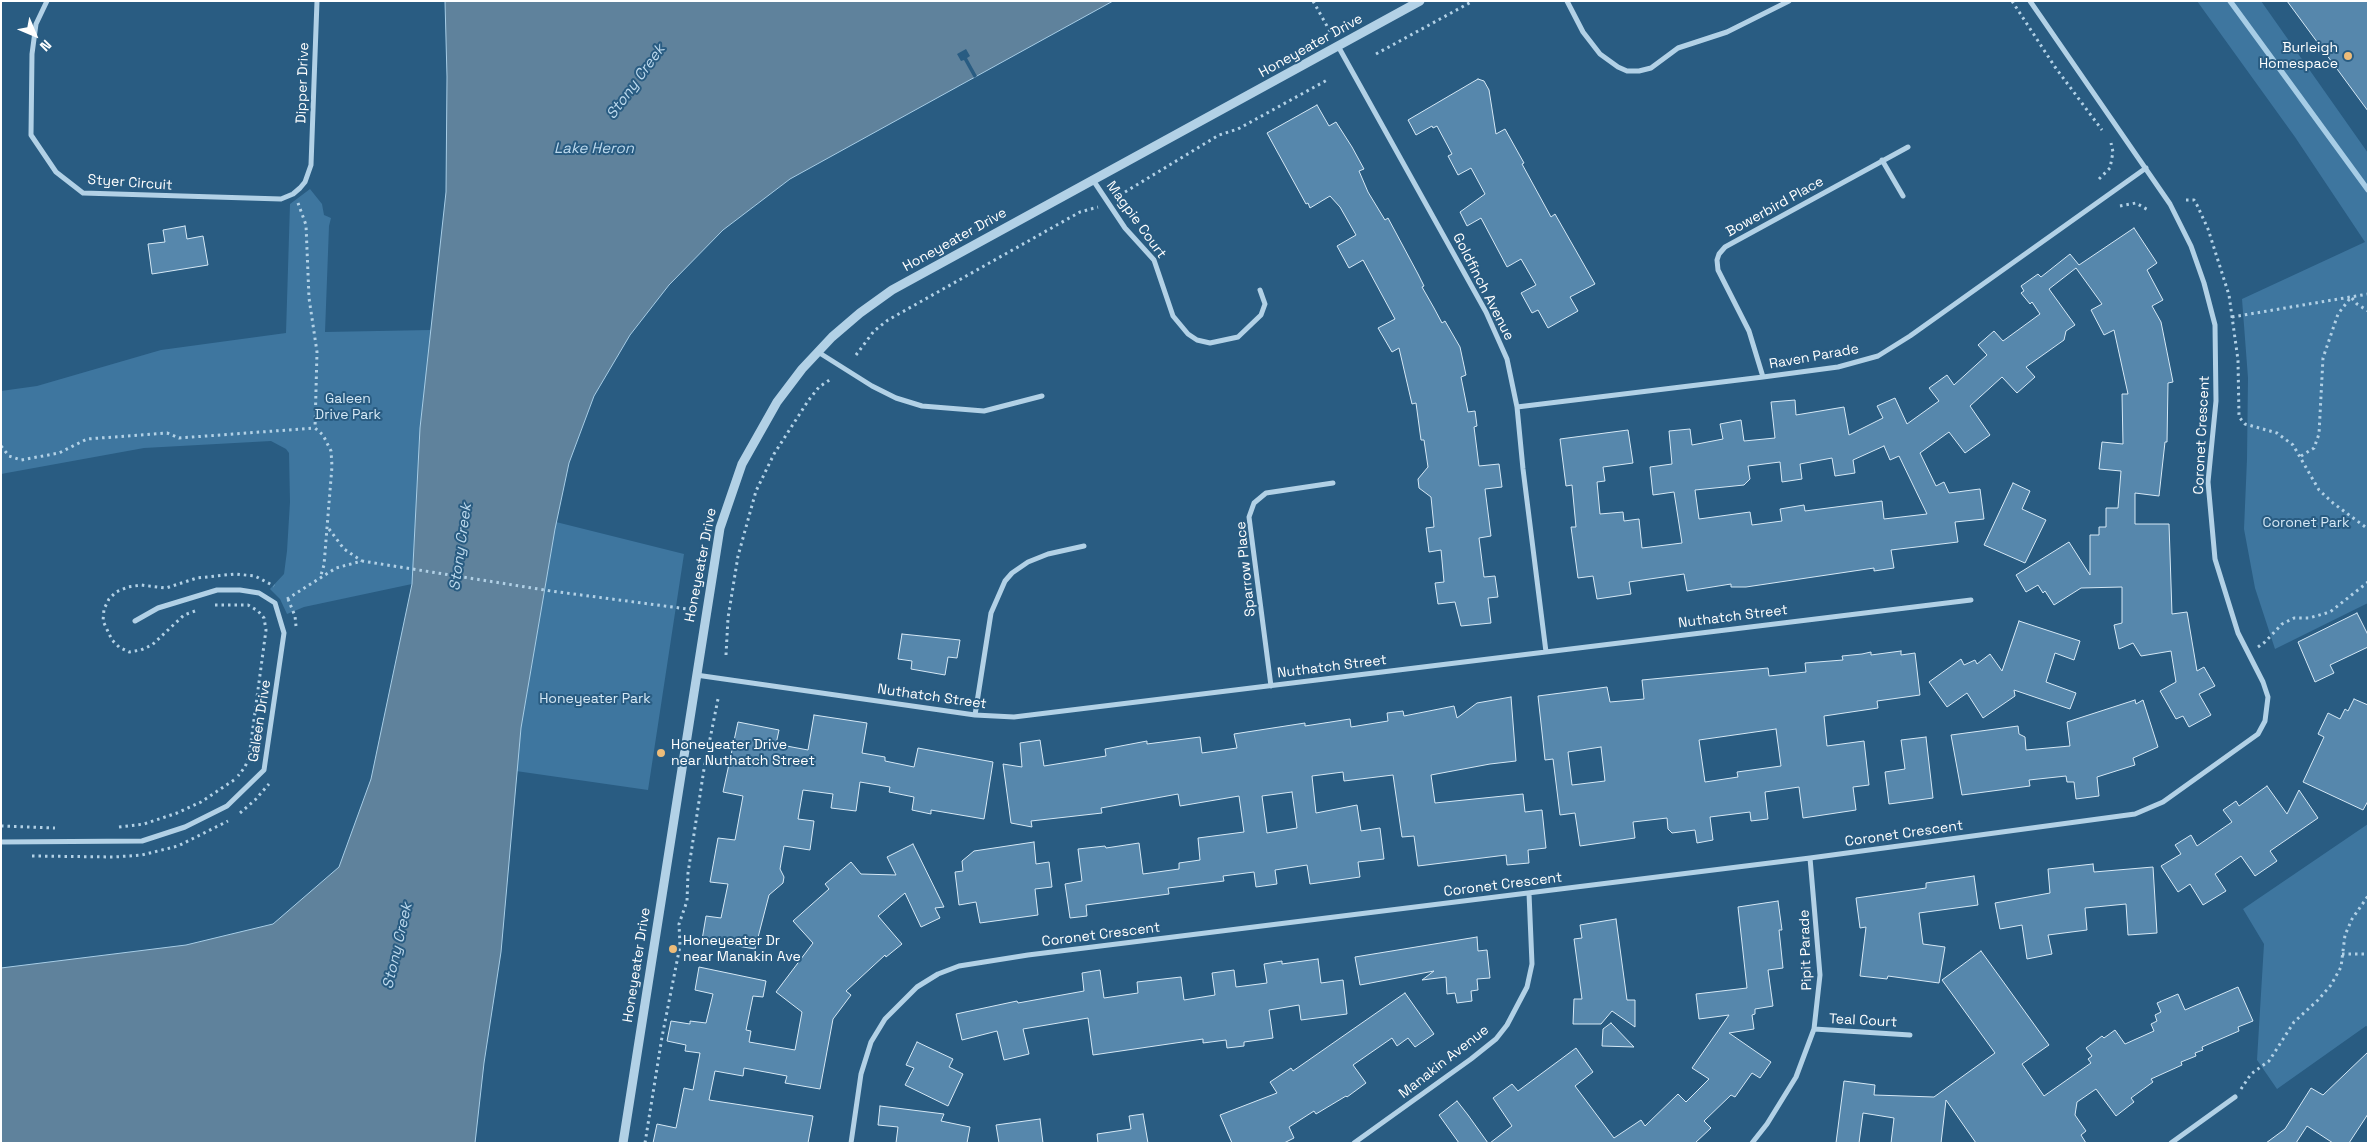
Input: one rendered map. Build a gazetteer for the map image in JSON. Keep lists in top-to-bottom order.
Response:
{
  "streets": {
    "street": [
      "Honeyeater Drive",
      "Dipper Drive",
      "Styer Circuit",
      "Bowerbird Place",
      "Magpie Court",
      "Goldfinch Avenue",
      "Raven Parade",
      "Coronet Crescent",
      "Sparrow Place",
      "Nuthatch Street",
      "Galeen Drive",
      "Pipit Parade",
      "Teal Court",
      "Manakin Avenue"
    ]
  },
  "crossings": [
    ["Honeyeater Drive", "Magpie Court"],
    ["Honeyeater Drive", "Goldfinch Avenue"],
    ["Honeyeater Drive", "Nuthatch Street"],
    ["Dipper Drive", "Styer Circuit"],
    ["Bowerbird Place", "Raven Parade"],
    ["Goldfinch Avenue", "Raven Parade"],
    ["Goldfinch Avenue", "Nuthatch Street"],
    ["Raven Parade", "Coronet Crescent"],
    ["Coronet Crescent", "Pipit Parade"],
    ["Coronet Crescent", "Manakin Avenue"],
    ["Sparrow Place", "Nuthatch Street"],
    ["Pipit Parade", "Teal Court"]
  ],
  "water": ["Stony Creek", "Lake Heron"],
  "parks": ["Galeen Drive Park", "Coronet Park", "Honeyeater Park"],
  "places": ["Burleigh Homespace", "Honeyeater Drive near Nuthatch Street", "Honeyeater Dr near Manakin Ave"],
  "north": "bottom right"
}
